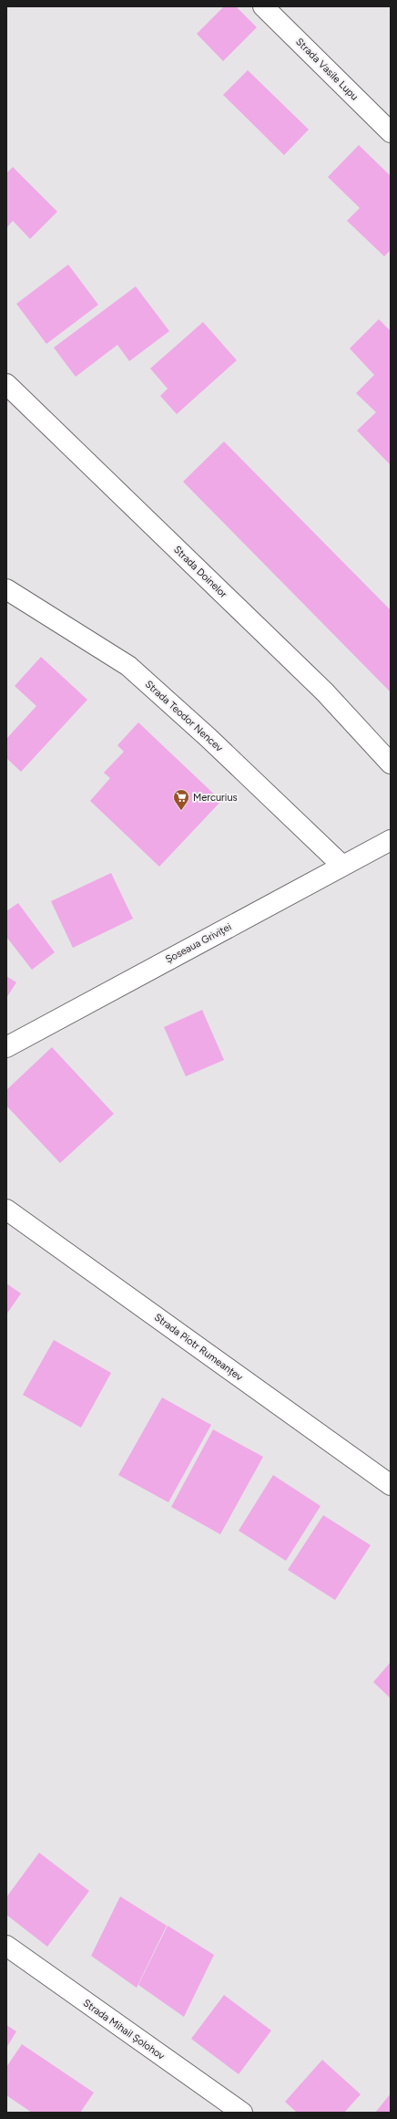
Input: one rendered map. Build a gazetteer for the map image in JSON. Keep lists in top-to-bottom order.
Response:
{
  "streets": {
    "street": [
      "Strada Vasile Lupu",
      "Strada Doinelor",
      "Strada Teodor Nencev",
      "Șoseaua Griviţei",
      "Strada Piotr Rumeanțev",
      "Strada Mihail Șolohov"
    ]
  },
  "crossings": [
    ["Strada Teodor Nencev", "Șoseaua Griviţei"]
  ],
  "places": {
    "supermarket": ["Mercurius"]
  }
}
